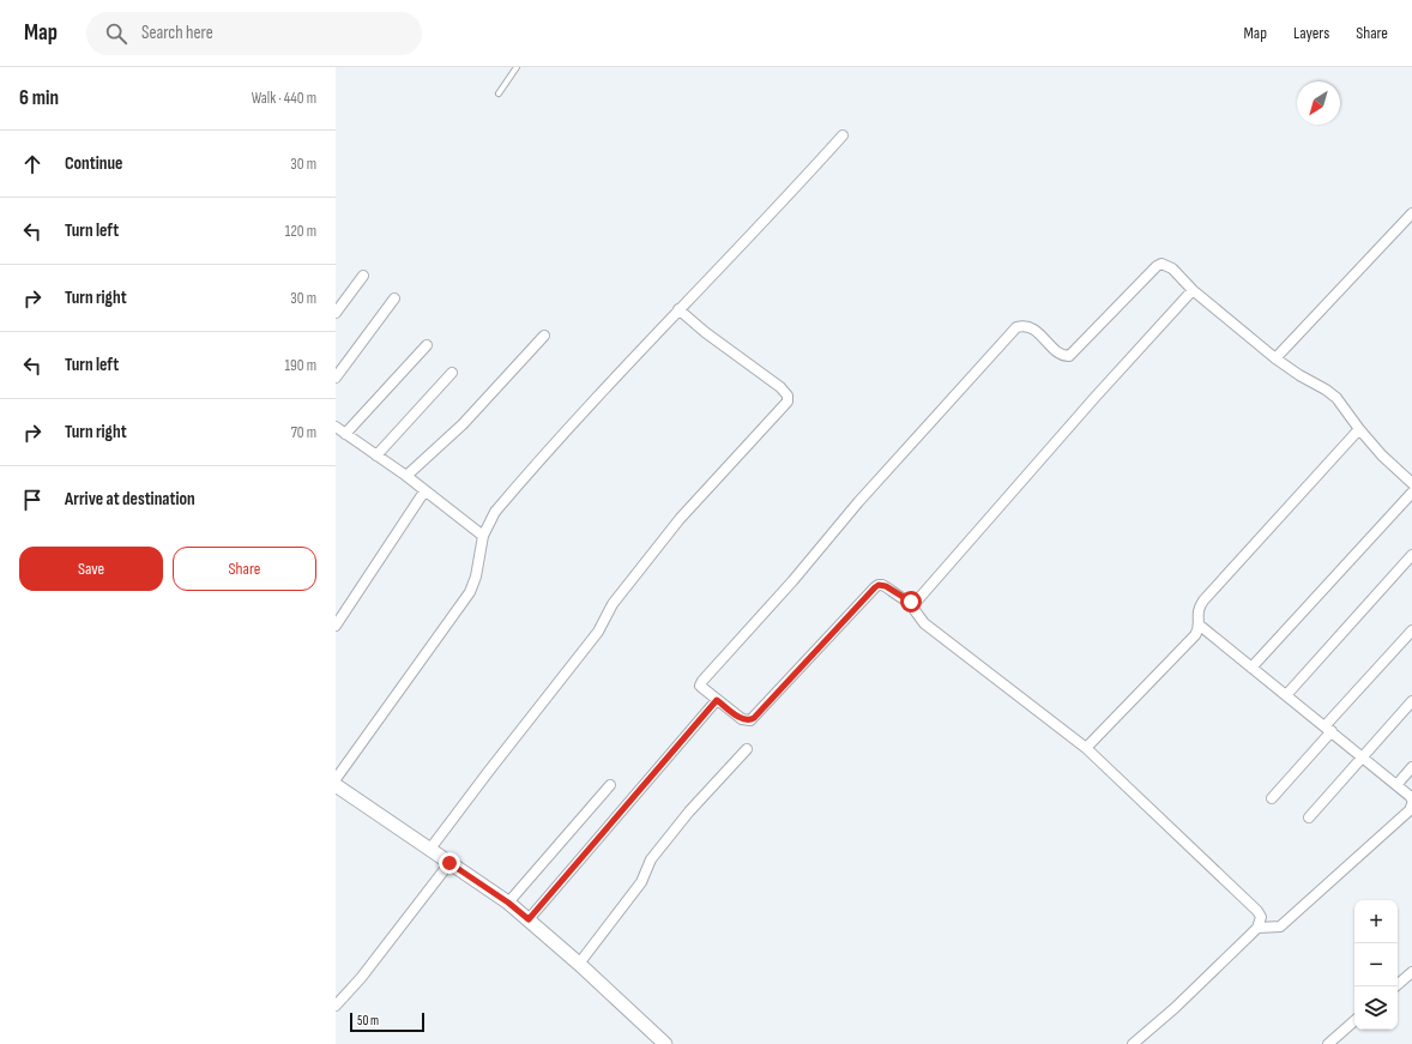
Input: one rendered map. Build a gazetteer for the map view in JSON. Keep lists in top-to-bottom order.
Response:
{
  "scale_bar": "50 m",
  "north": "bottom left",
  "page": {
    "header": "Map",
    "search": "Search here",
    "nav": ["Map", "Layers", "Share"],
    "heading": ["6 min", "Walk · 440 m"],
    "list": [
      ["Continue", "30 m"],
      ["Turn left", "120 m"],
      ["Turn right", "30 m"],
      ["Turn left", "190 m"],
      ["Turn right", "70 m"],
      "Arrive at destination"
    ],
    "buttons": ["Save", "Share"],
    "map_buttons": ["+", "−"],
    "scale": "50 m"
  }
}
